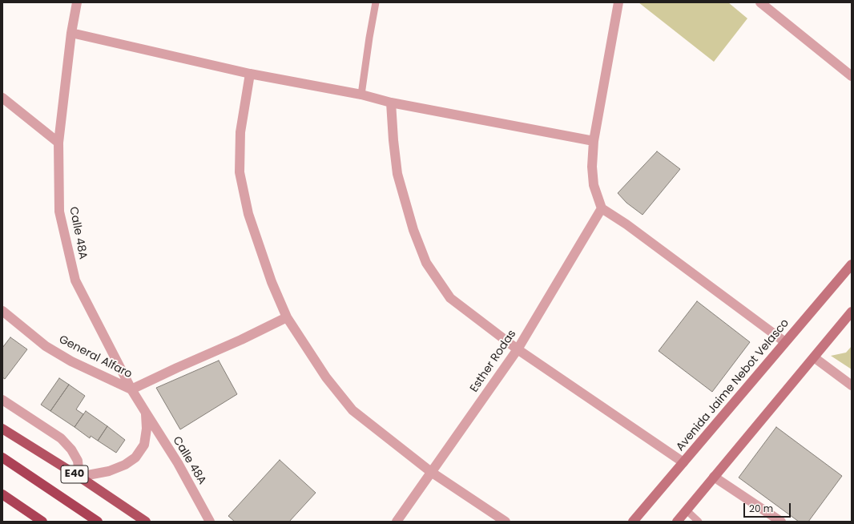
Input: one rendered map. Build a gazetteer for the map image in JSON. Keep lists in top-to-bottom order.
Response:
{
  "streets": {
    "highway": ["E40"],
    "main road": ["Avenida Jaime Nebot Velasco"],
    "street": ["Calle 48A", "General Alfaro", "Esther Rodas"]
  },
  "crossings": [
    ["Calle 48A", "General Alfaro"]
  ],
  "scale_bar": "20 m"
}
